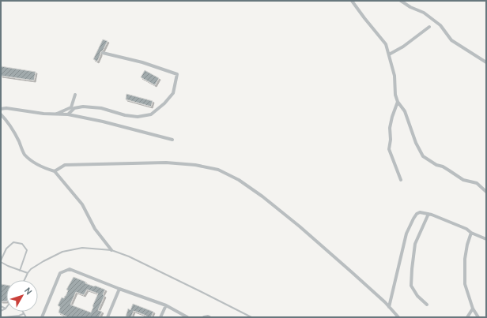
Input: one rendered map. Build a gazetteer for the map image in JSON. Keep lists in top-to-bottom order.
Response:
{
  "north": "top right"
}
